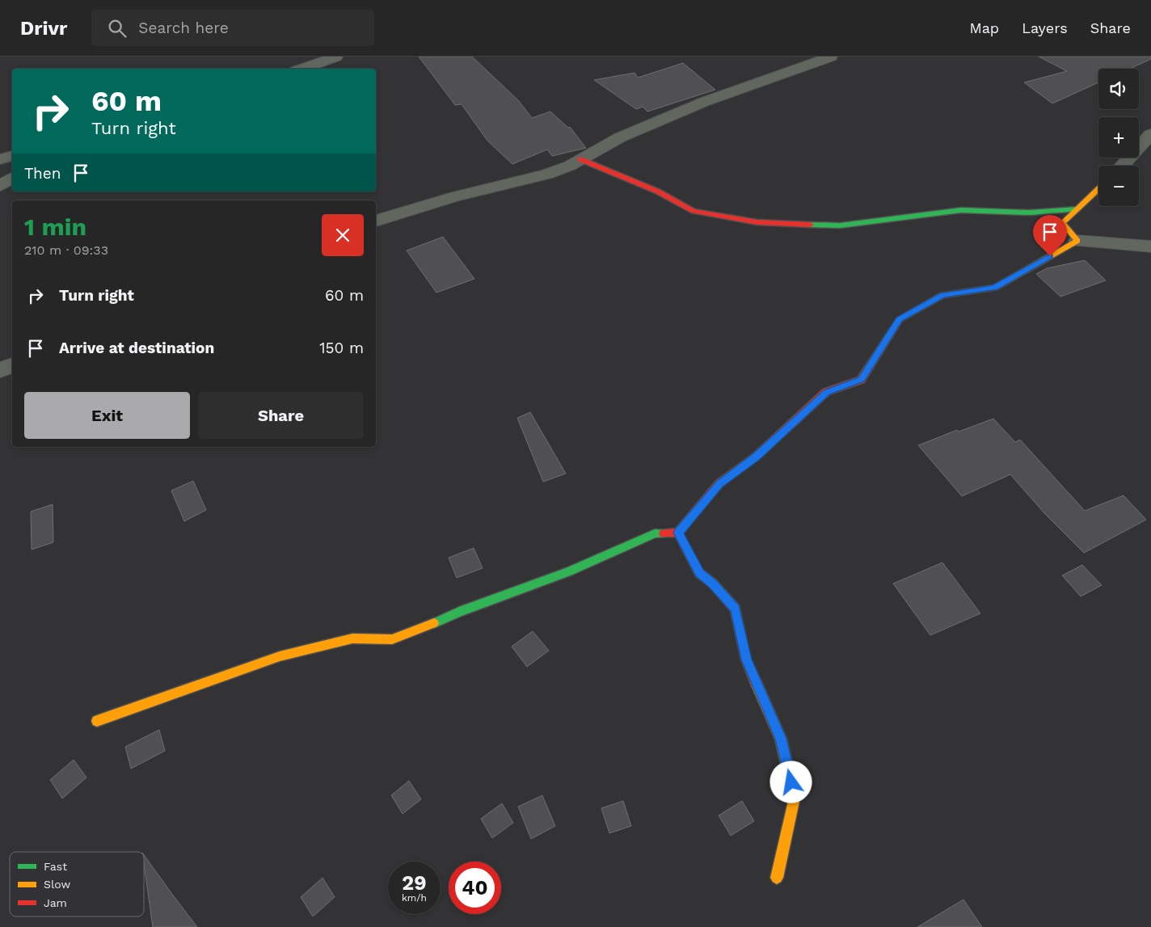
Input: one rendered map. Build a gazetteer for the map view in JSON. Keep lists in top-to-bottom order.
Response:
{
  "legend": ["Fast", "Slow", "Jam"],
  "page": {
    "header": "Drivr",
    "search": "Search here",
    "nav": ["Map", "Layers", "Share"],
    "map_buttons": ["+", "−"],
    "turn": ["60 m", "Turn right"],
    "then": "Then",
    "heading": ["1 min", "210 m · 09:33"],
    "list": [
      {
        "name": "Turn right",
        "value": "60 m"
      },
      {
        "name": "Arrive at destination",
        "value": "150 m"
      }
    ],
    "buttons": ["Exit", "Share"],
    "speed": "29 km/h",
    "limit": "40"
  }
}
